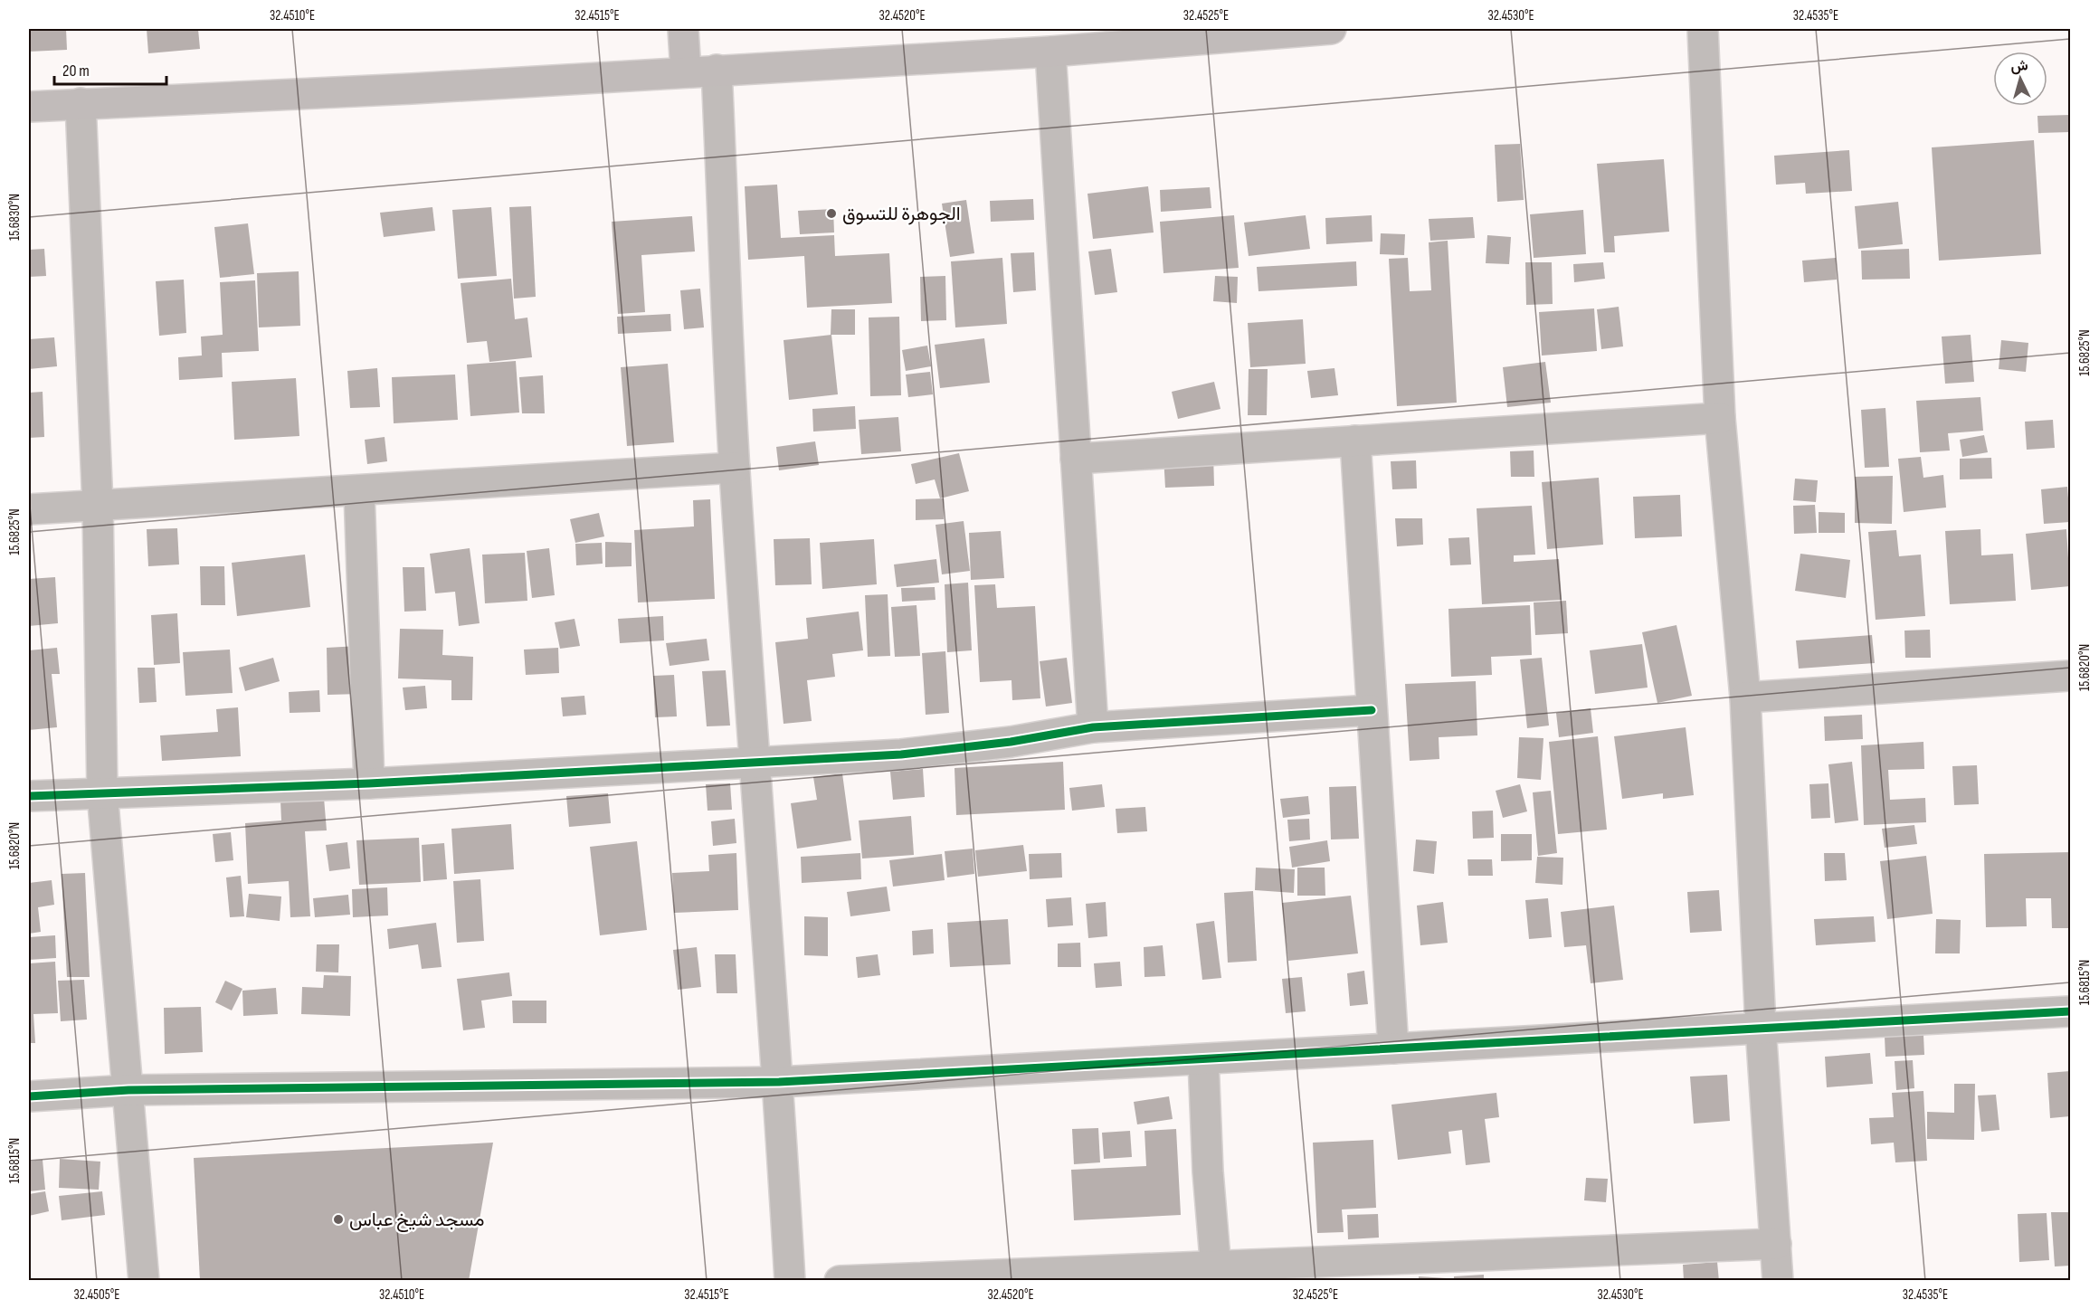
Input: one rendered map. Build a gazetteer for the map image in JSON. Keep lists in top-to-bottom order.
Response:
{
  "places": ["الجوهرة للتسوق", "مسجد شيخ عباس"],
  "scale_bar": "20 m",
  "north": "top",
  "coordinates": [
    "32.4510°E",
    "32.4515°E",
    "32.4520°E",
    "32.4525°E",
    "32.4530°E",
    "32.4535°E",
    "15.6830°N",
    "15.6825°N",
    "15.6820°N",
    "15.6815°N",
    "32.4505°E"
  ]
}
